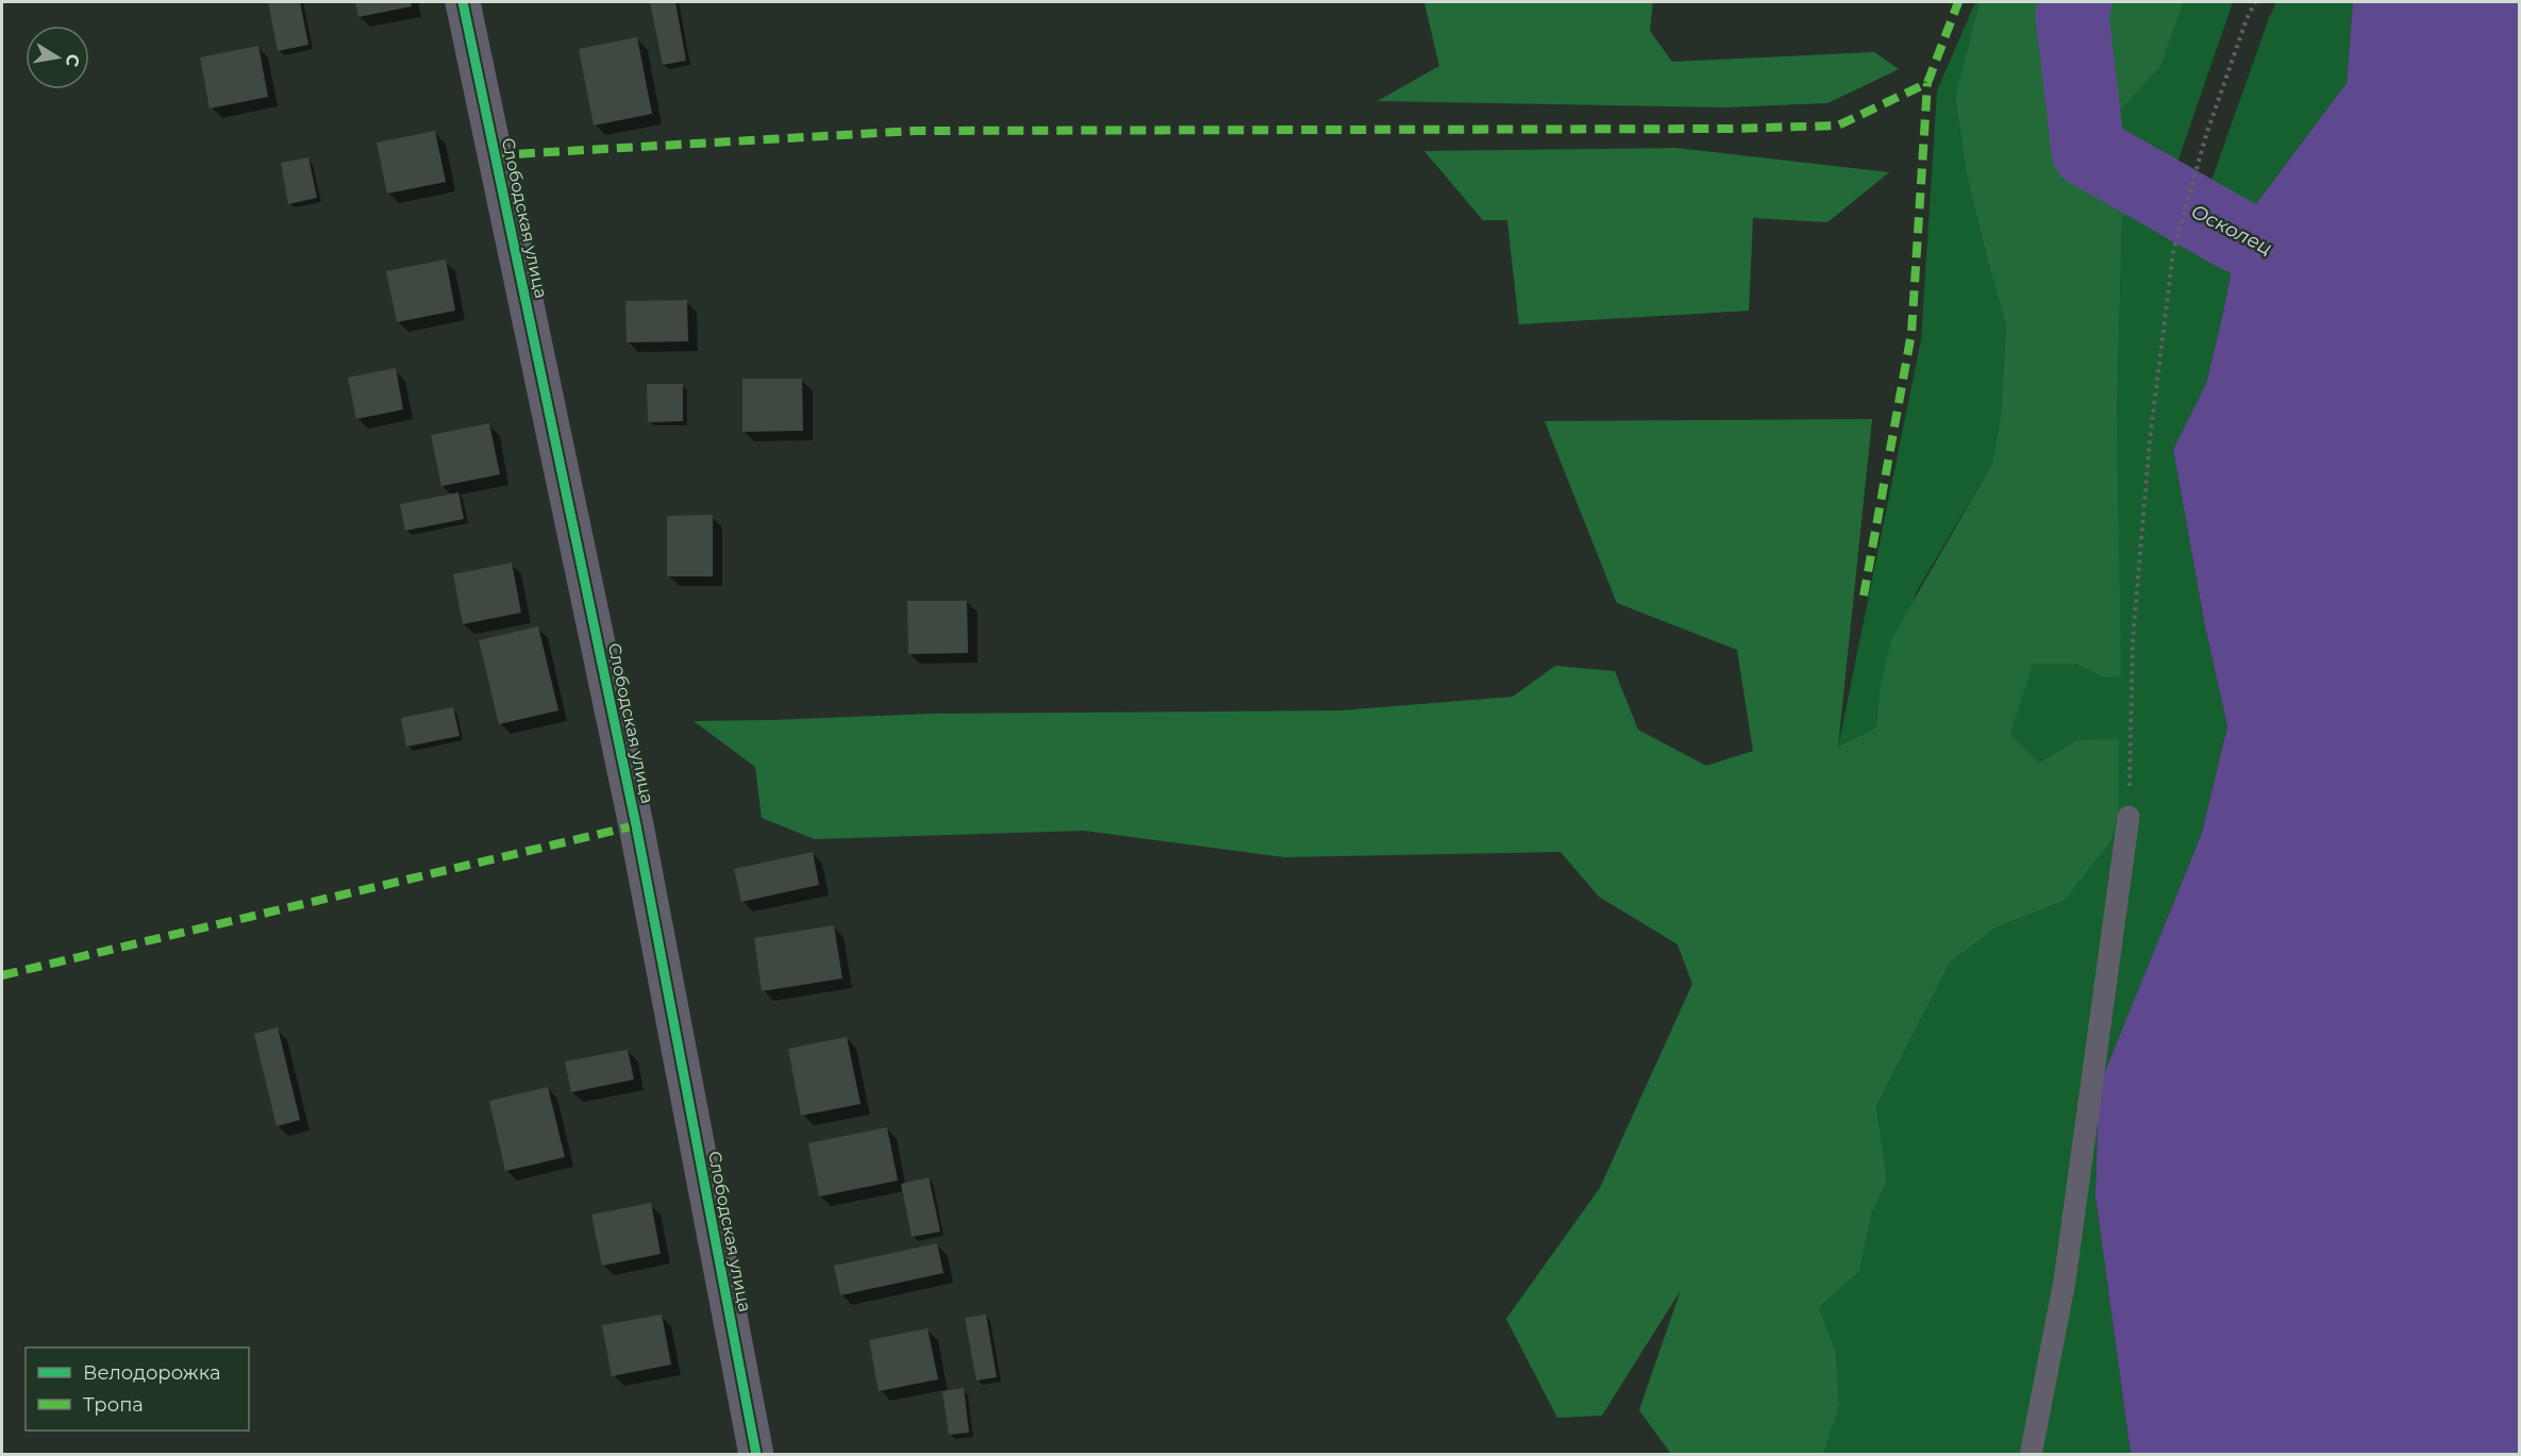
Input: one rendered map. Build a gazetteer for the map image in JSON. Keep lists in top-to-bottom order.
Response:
{
  "streets": {
    "street": ["Слободская улица"]
  },
  "water": ["Осколец"],
  "legend": ["Велодорожка", "Тропа"],
  "north": "right"
}
